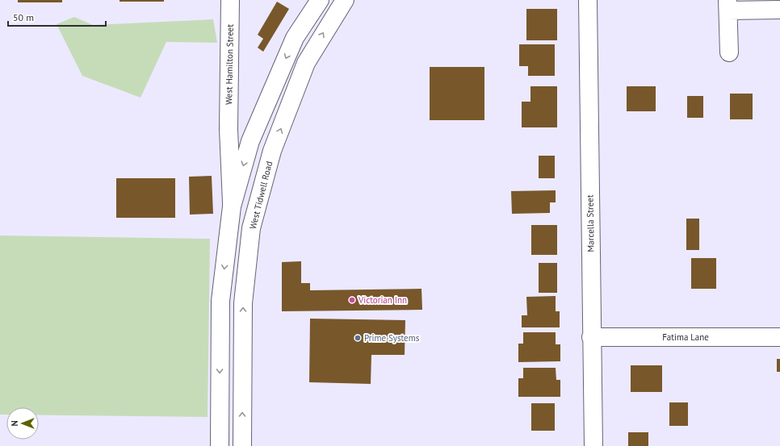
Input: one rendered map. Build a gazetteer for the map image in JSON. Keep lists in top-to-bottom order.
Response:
{
  "streets": {
    "main road": [
      "West Hamilton Street",
      "West Tidwell Road",
      "Marcella Street",
      "Fatima Lane"
    ]
  },
  "crossings": [
    ["Marcella Street", "Fatima Lane"]
  ],
  "places": ["Victorian Inn", "Prime Systems"],
  "scale_bar": "50 m",
  "north": "left"
}
